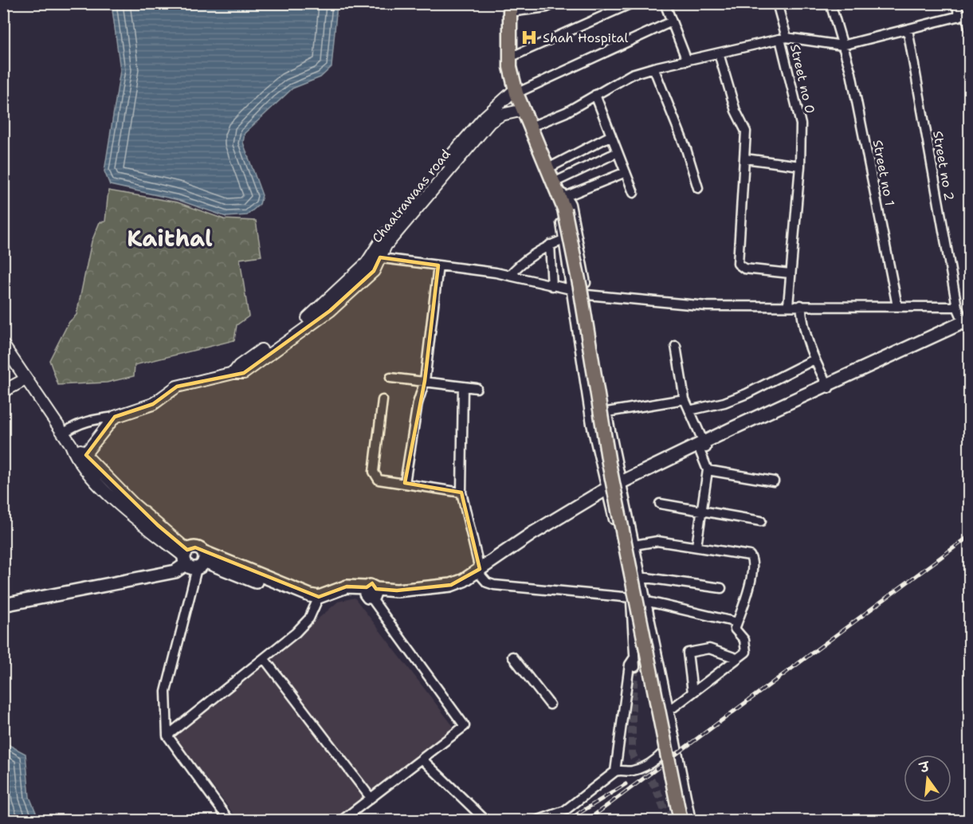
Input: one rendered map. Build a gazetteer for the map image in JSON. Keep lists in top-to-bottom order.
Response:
{
  "streets": {
    "street": [
      "Street no 0",
      "Street no 2",
      "Street no 1",
      "Chaatrawaas road"
    ]
  },
  "districts": ["Kaithal"],
  "places": {
    "hospital": ["Shah Hospital"]
  },
  "north": "top"
}
